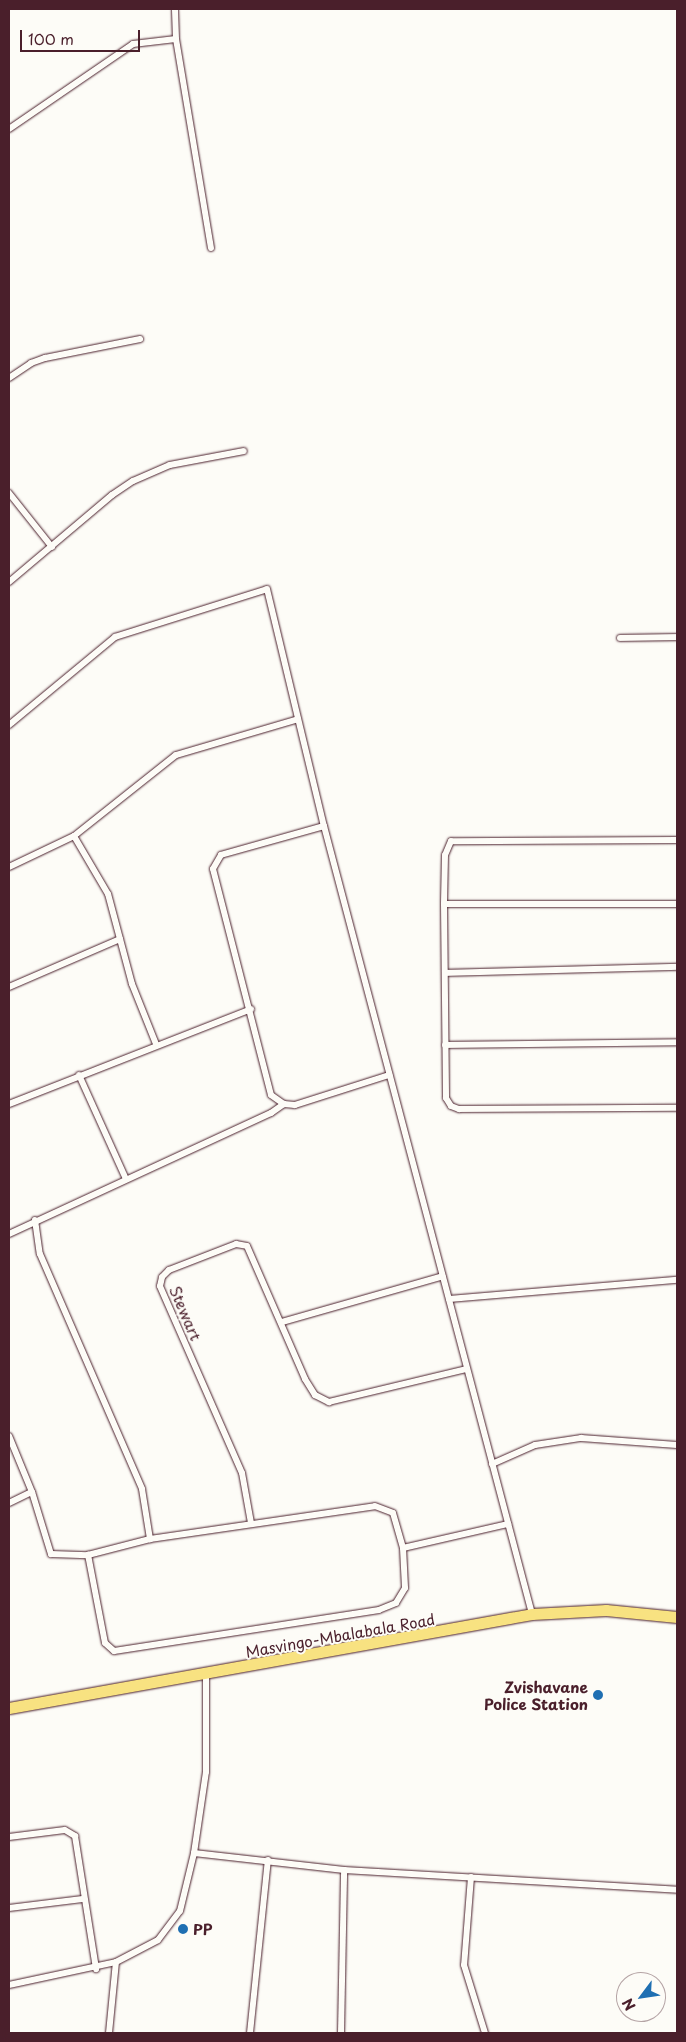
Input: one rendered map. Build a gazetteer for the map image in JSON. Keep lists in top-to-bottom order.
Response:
{
  "streets": {
    "highway": ["Masvingo-Mbalabala Road"],
    "street": ["Stewart"]
  },
  "places": ["Zvishavane Police Station", "PP"],
  "scale_bar": "100 m",
  "north": "bottom left"
}
